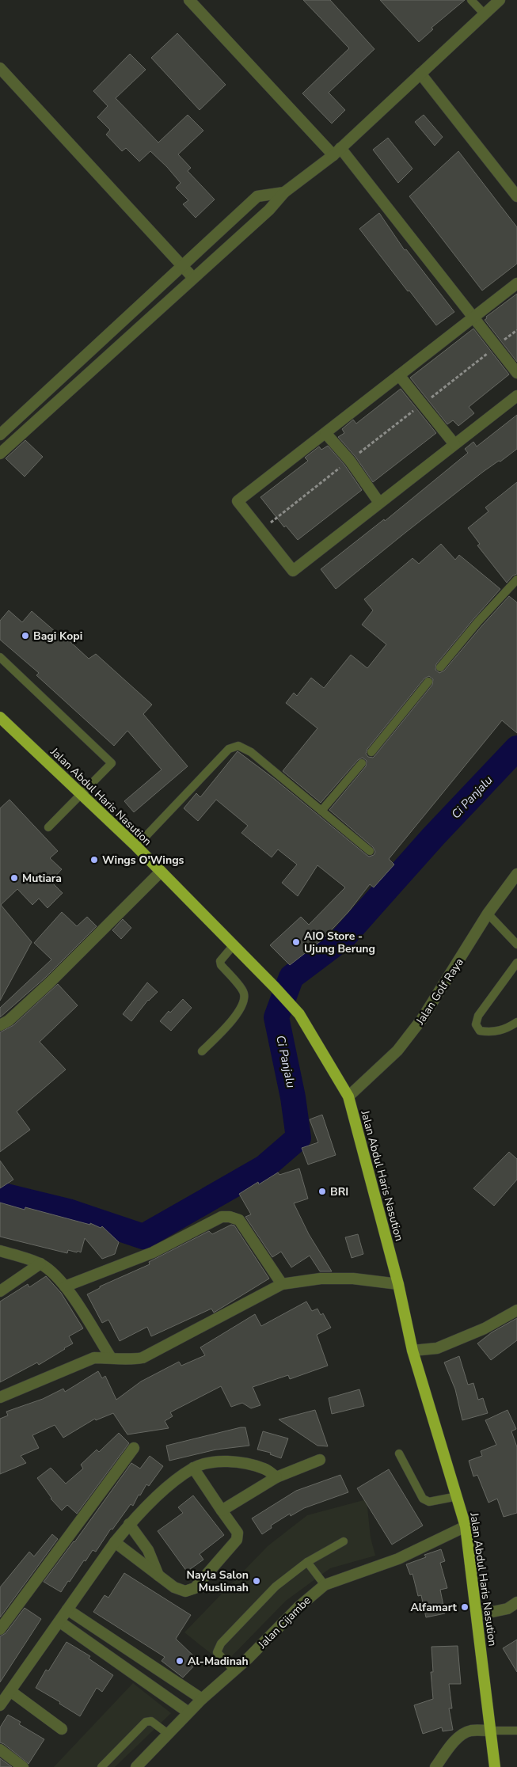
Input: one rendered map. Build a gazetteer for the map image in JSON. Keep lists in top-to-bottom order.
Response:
{
  "streets": {
    "highway": ["Jalan Abdul Haris Nasution"],
    "street": ["Jalan Golf Raya", "Jalan Cijambe"]
  },
  "crossings": [
    ["Jalan Abdul Haris Nasution", "Jalan Golf Raya"],
    ["Jalan Abdul Haris Nasution", "Jalan Cijambe"]
  ],
  "water": ["Ci Panjalu"],
  "places": [
    "Bagi Kopi",
    "Wings O'Wings",
    "Mutiara",
    "AIO Store - Ujung Berung",
    "BRI",
    "Nayla Salon Muslimah",
    "Alfamart",
    "Al-Madinah"
  ]
}
